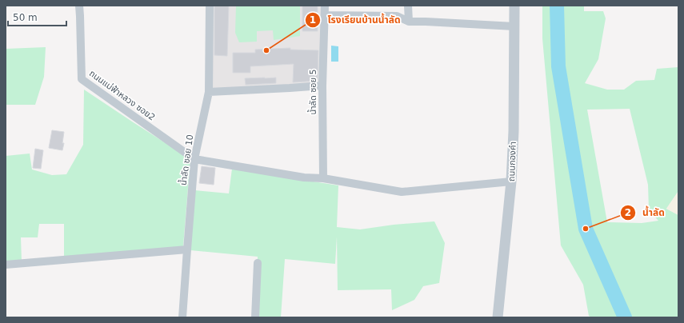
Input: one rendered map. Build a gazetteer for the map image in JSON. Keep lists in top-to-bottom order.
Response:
{
  "streets": {
    "street": [
      "น้ำลัด ซอย 5",
      "ถนนแม่ฟ้าหลวง ซอย2",
      "น้ำลัด ซอย 10",
      "ถนนกองคำ"
    ]
  },
  "crossings": [
    ["ถนนแม่ฟ้าหลวง ซอย2", "น้ำลัด ซอย 10"]
  ],
  "places": ["โรงเรียนบ้านน้ำลัด", "น้ำลัด"],
  "scale_bar": "50 m"
}
